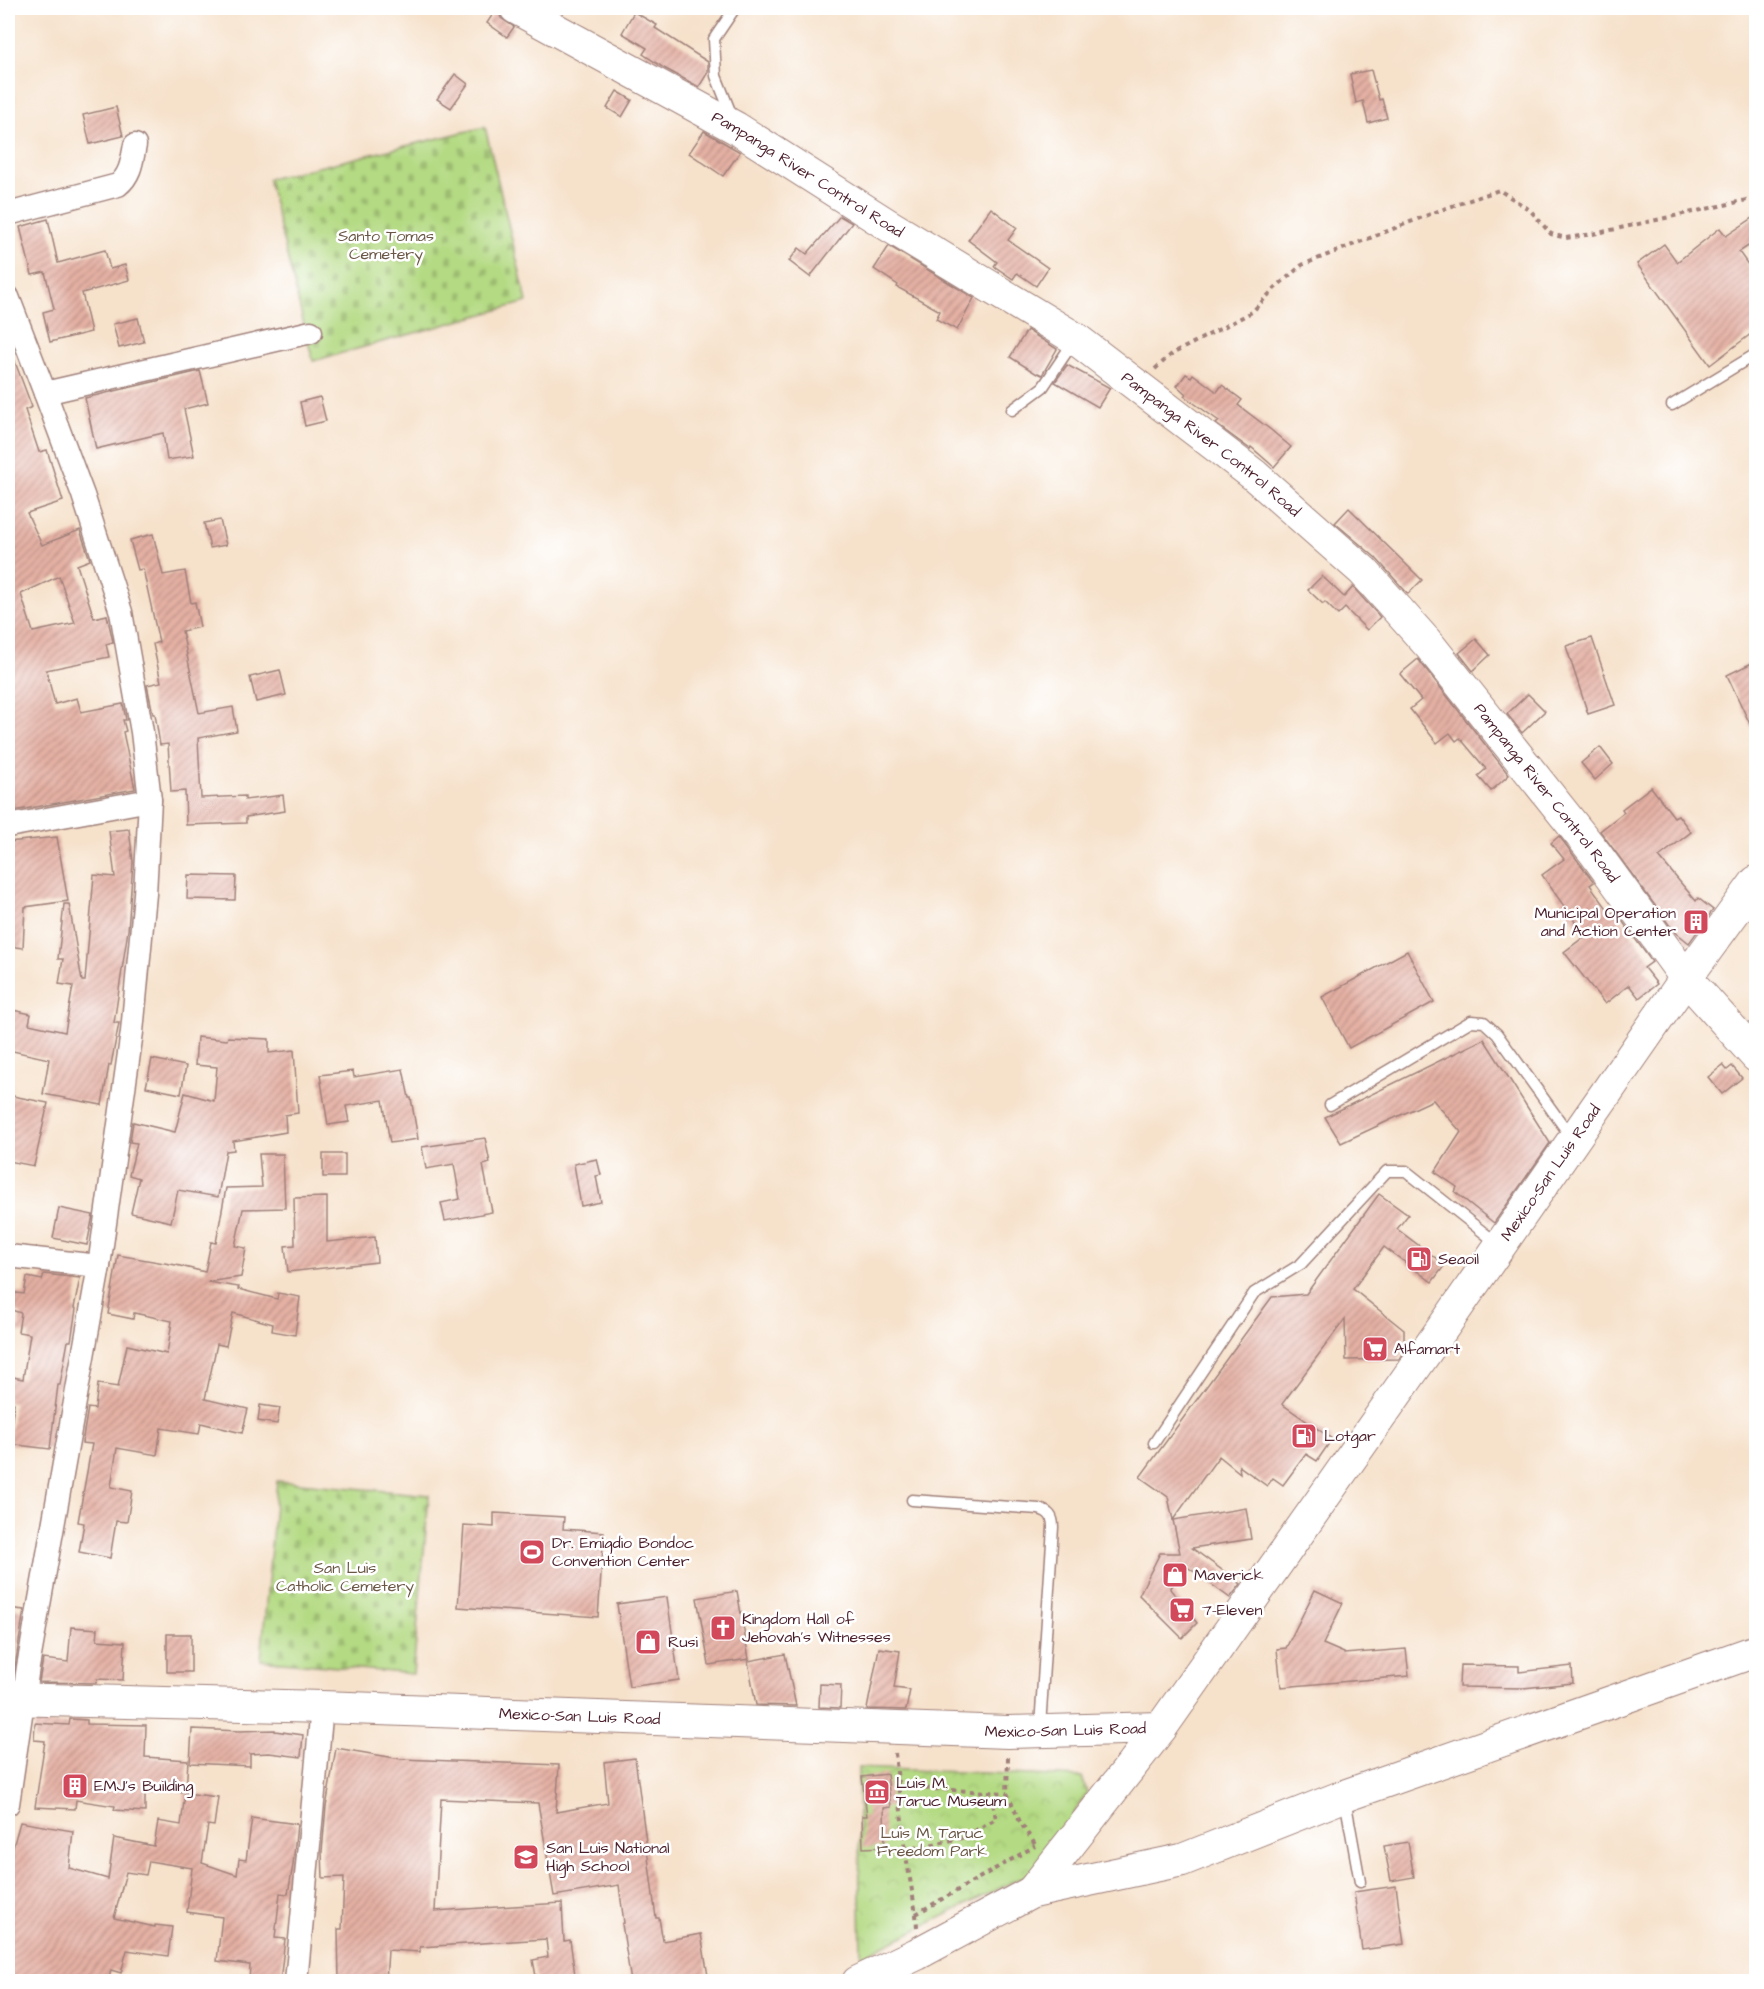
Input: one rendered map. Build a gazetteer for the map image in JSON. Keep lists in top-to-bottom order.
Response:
{
  "streets": {
    "main road": ["Pampanga River Control Road", "Mexico-San Luis Road"]
  },
  "crossings": [
    ["Pampanga River Control Road", "Mexico-San Luis Road"]
  ],
  "parks": ["Santo Tomas Cemetery", "San Luis Catholic Cemetery", "Luis M. Taruc Freedom Park"],
  "places": {
    "building": ["Municipal Operation and Action Center", "EMJ's Building"],
    "fuel station": ["Seaoil", "Lotgar"],
    "supermarket": ["Alfamart", "7-Eleven"],
    "sports": ["Dr. Emigdio Bondoc Convention Center"],
    "shop": ["Maverick", "Rusi"],
    "church": ["Kingdom Hall of Jehovah's Witnesses"],
    "museum": ["Luis M. Taruc Museum"],
    "school or university": ["San Luis National High School"]
  }
}
